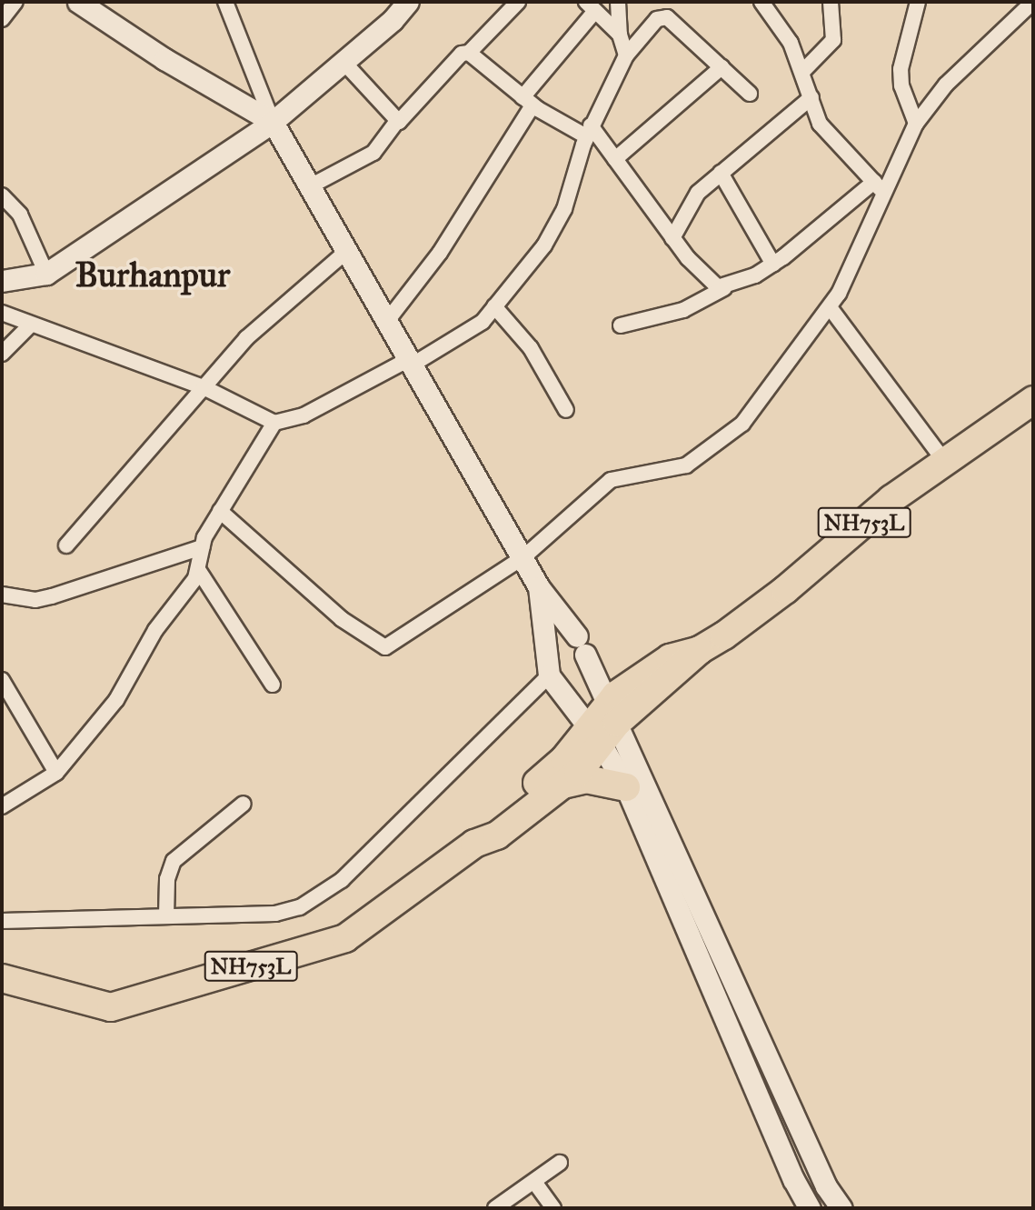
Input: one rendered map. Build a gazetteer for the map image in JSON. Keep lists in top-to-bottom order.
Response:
{
  "streets": {
    "highway": ["NH753L"]
  },
  "districts": ["Burhanpur"]
}
